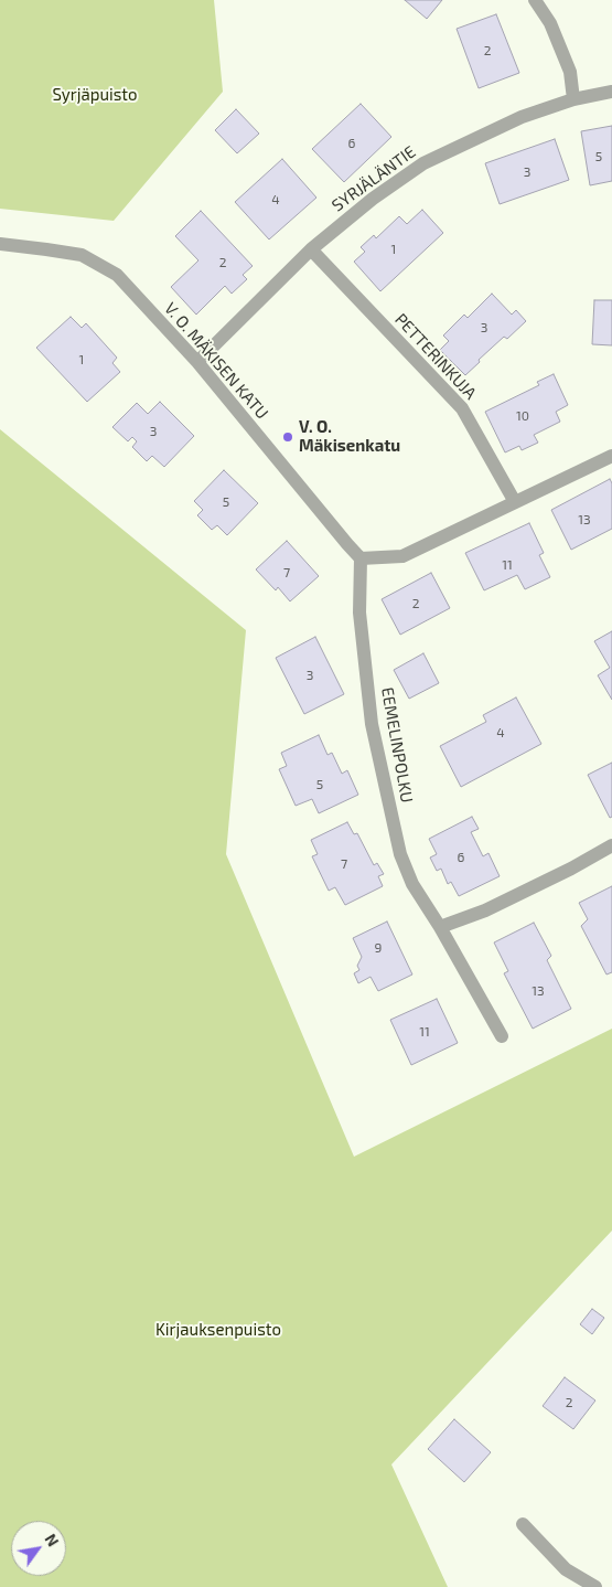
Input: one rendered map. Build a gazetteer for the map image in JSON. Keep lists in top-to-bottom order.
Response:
{
  "streets": {
    "street": [
      "SYRJÄLÄNTIE",
      "PETTERINKUJA",
      "V. O. MÄKISEN KATU",
      "EEMELINPOLKU"
    ]
  },
  "crossings": [
    ["SYRJÄLÄNTIE", "PETTERINKUJA"],
    ["SYRJÄLÄNTIE", "V. O. MÄKISEN KATU"],
    ["V. O. MÄKISEN KATU", "EEMELINPOLKU"]
  ],
  "parks": ["Syrjäpuisto", "Kirjauksenpuisto"],
  "places": ["V. O. Mäkisenkatu"],
  "house_numbers": [
    "2",
    "6",
    "5",
    "3",
    "4",
    "1",
    "2",
    "3",
    "1",
    "10",
    "3",
    "5",
    "13",
    "11",
    "7",
    "2",
    "3",
    "4",
    "5",
    "6",
    "7",
    "9",
    "13",
    "11",
    "2"
  ],
  "north": "top right"
}
